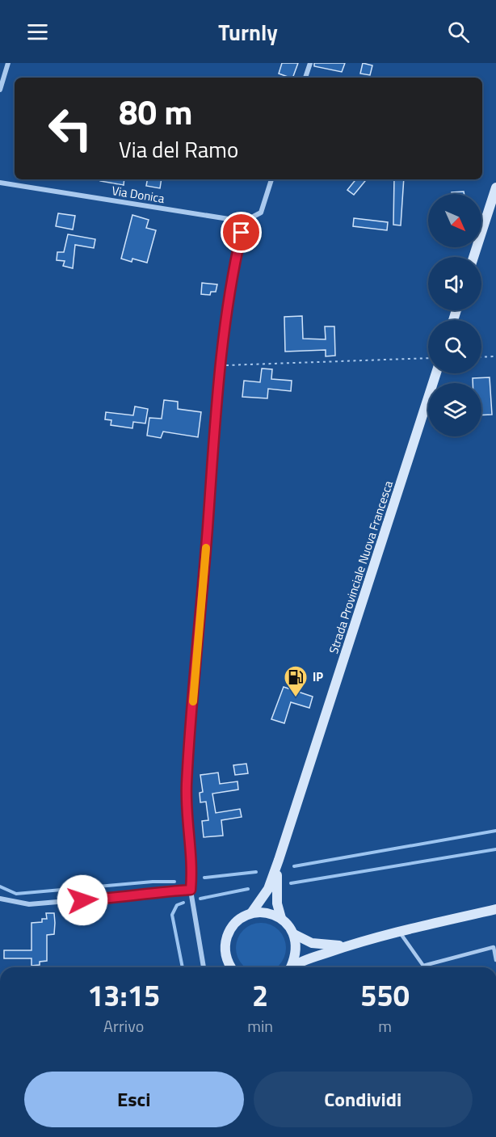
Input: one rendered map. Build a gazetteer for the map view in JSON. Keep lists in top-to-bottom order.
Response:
{
  "streets": {
    "main road": ["Strada Provinciale Nuova Francesca"],
    "street": ["Via Donica"]
  },
  "places": {
    "fuel station": ["IP"]
  },
  "north": "bottom right",
  "page": {
    "header": "Turnly",
    "turn": ["80 m", "Via del Ramo"],
    "eta": [
      "13:15",
      "Arrivo",
      "2",
      "min",
      "550",
      "m"
    ],
    "buttons": ["Esci", "Condividi"]
  }
}
